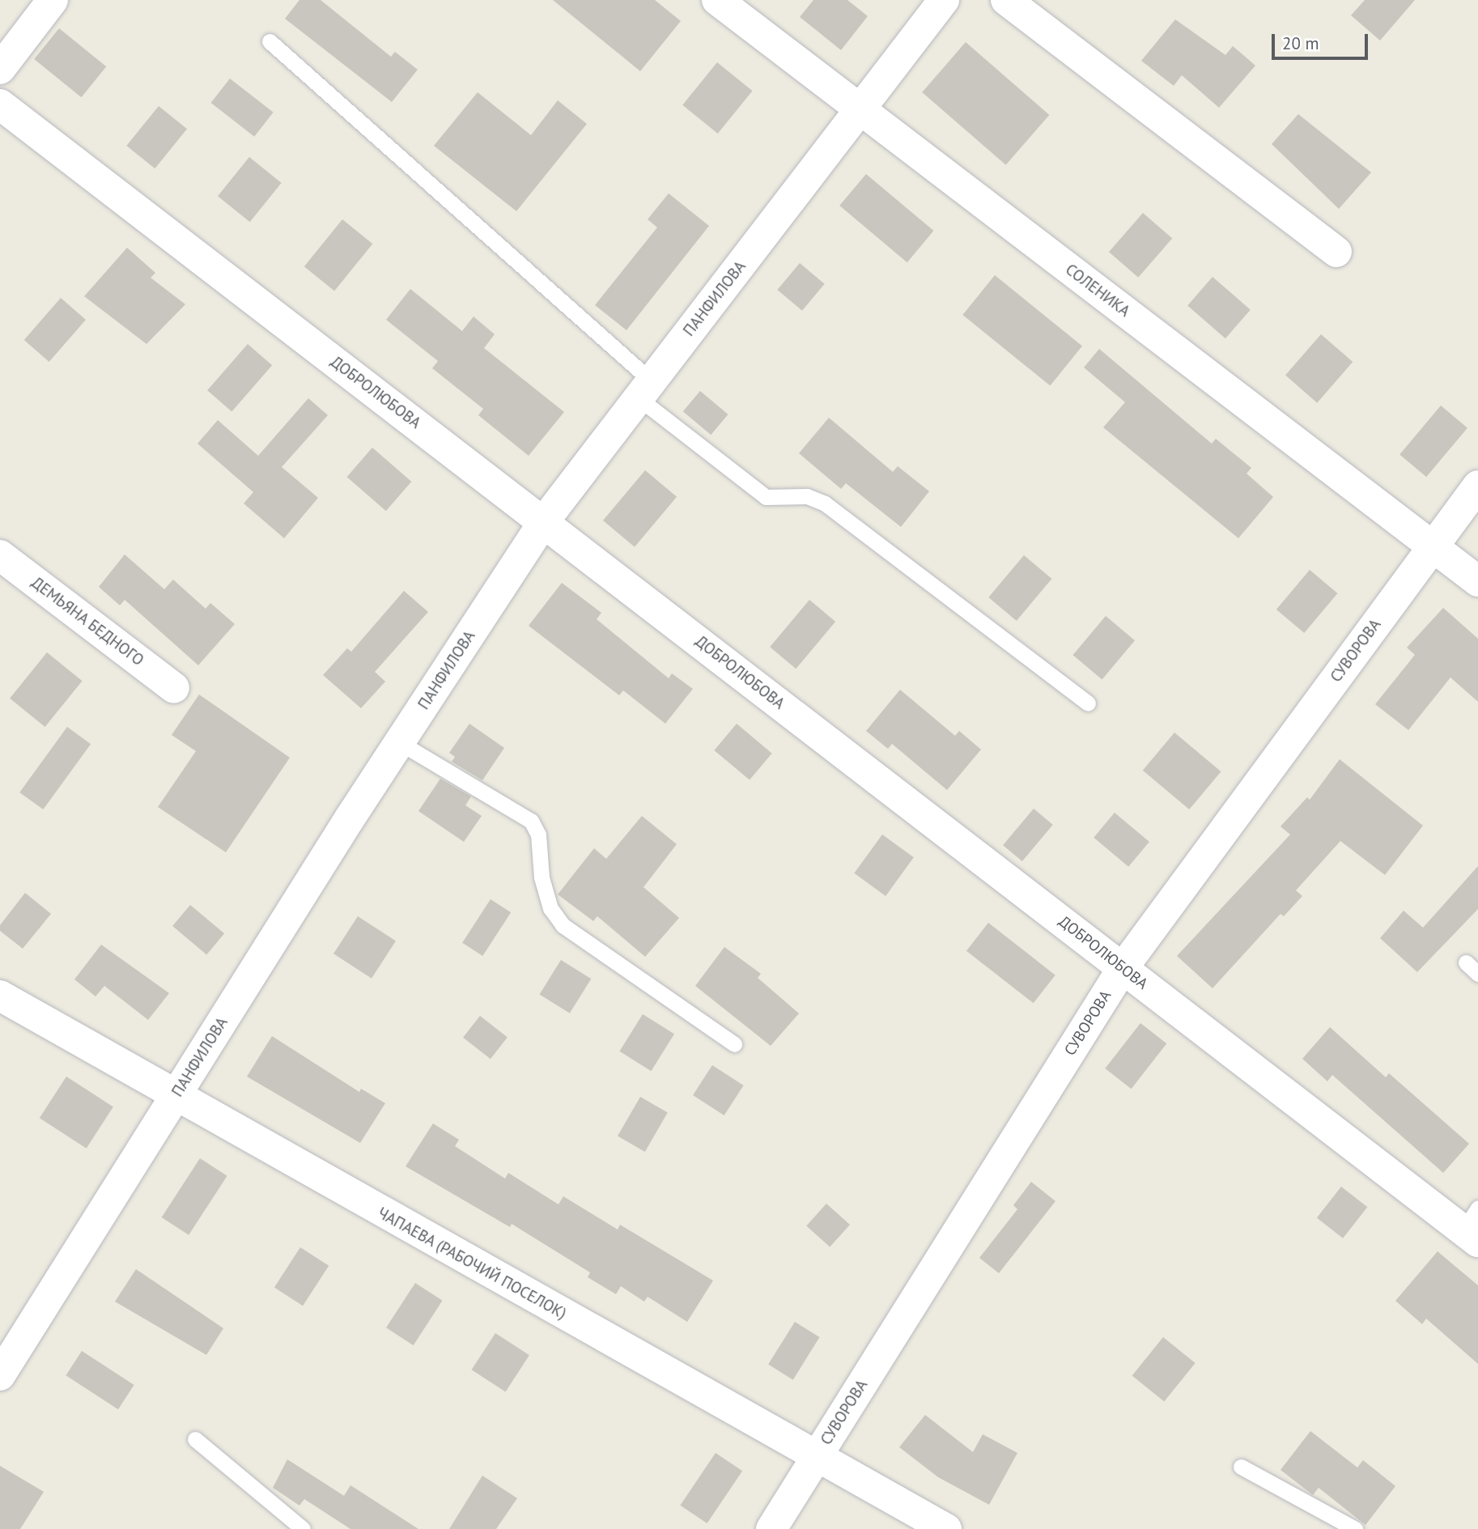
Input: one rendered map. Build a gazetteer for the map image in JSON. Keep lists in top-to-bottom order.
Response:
{
  "streets": {
    "street": [
      "СОЛЕНИКА",
      "ПАНФИЛОВА",
      "ДОБРОЛЮБОВА",
      "ДЕМЬЯНА БЕДНОГО",
      "СУВОРОВА",
      "ЧАПАЕВА (РАБОЧИЙ ПОСЕЛОК)"
    ]
  },
  "crossings": [
    ["СОЛЕНИКА", "ПАНФИЛОВА"],
    ["СОЛЕНИКА", "СУВОРОВА"],
    ["ПАНФИЛОВА", "ДОБРОЛЮБОВА"],
    ["ПАНФИЛОВА", "ЧАПАЕВА (РАБОЧИЙ ПОСЕЛОК)"],
    ["ДОБРОЛЮБОВА", "СУВОРОВА"],
    ["СУВОРОВА", "ЧАПАЕВА (РАБОЧИЙ ПОСЕЛОК)"]
  ],
  "scale_bar": "20 m"
}
